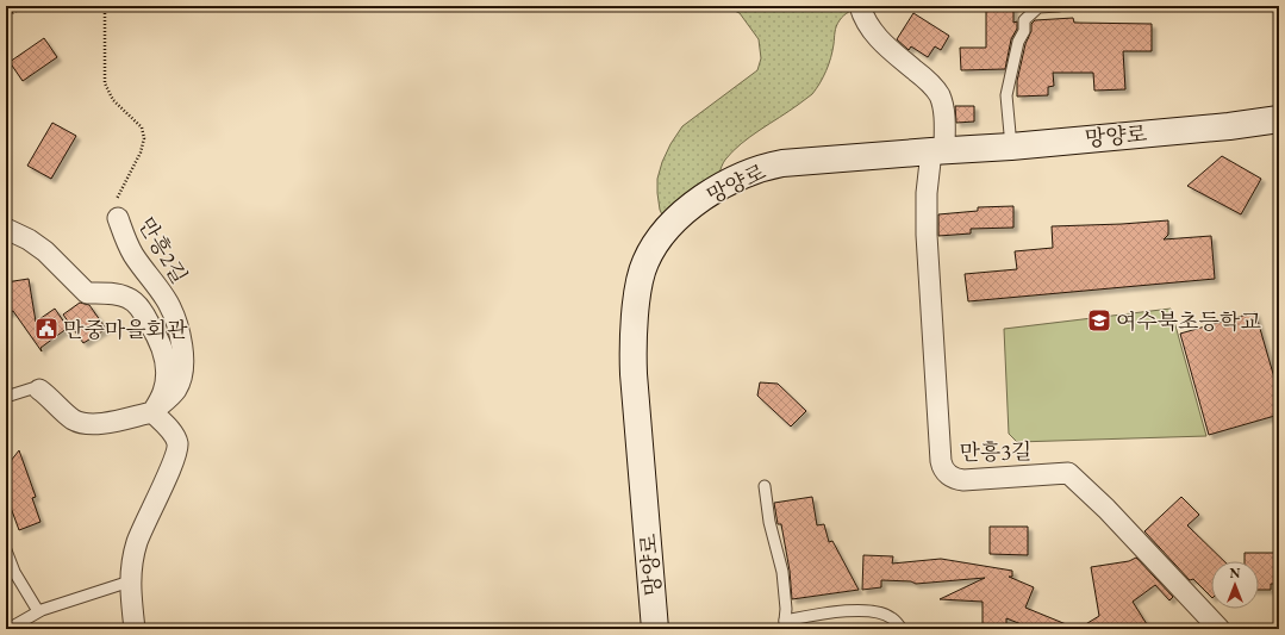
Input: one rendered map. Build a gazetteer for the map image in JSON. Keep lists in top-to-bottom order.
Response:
{
  "streets": {
    "main road": ["망양로"],
    "street": ["만흥2길", "만흥3길"]
  },
  "crossings": [
    ["망양로", "만흥3길"]
  ],
  "places": {
    "school or university": ["여수북초등학교"],
    "public building": ["만중마을회관"]
  },
  "north": "top"
}
